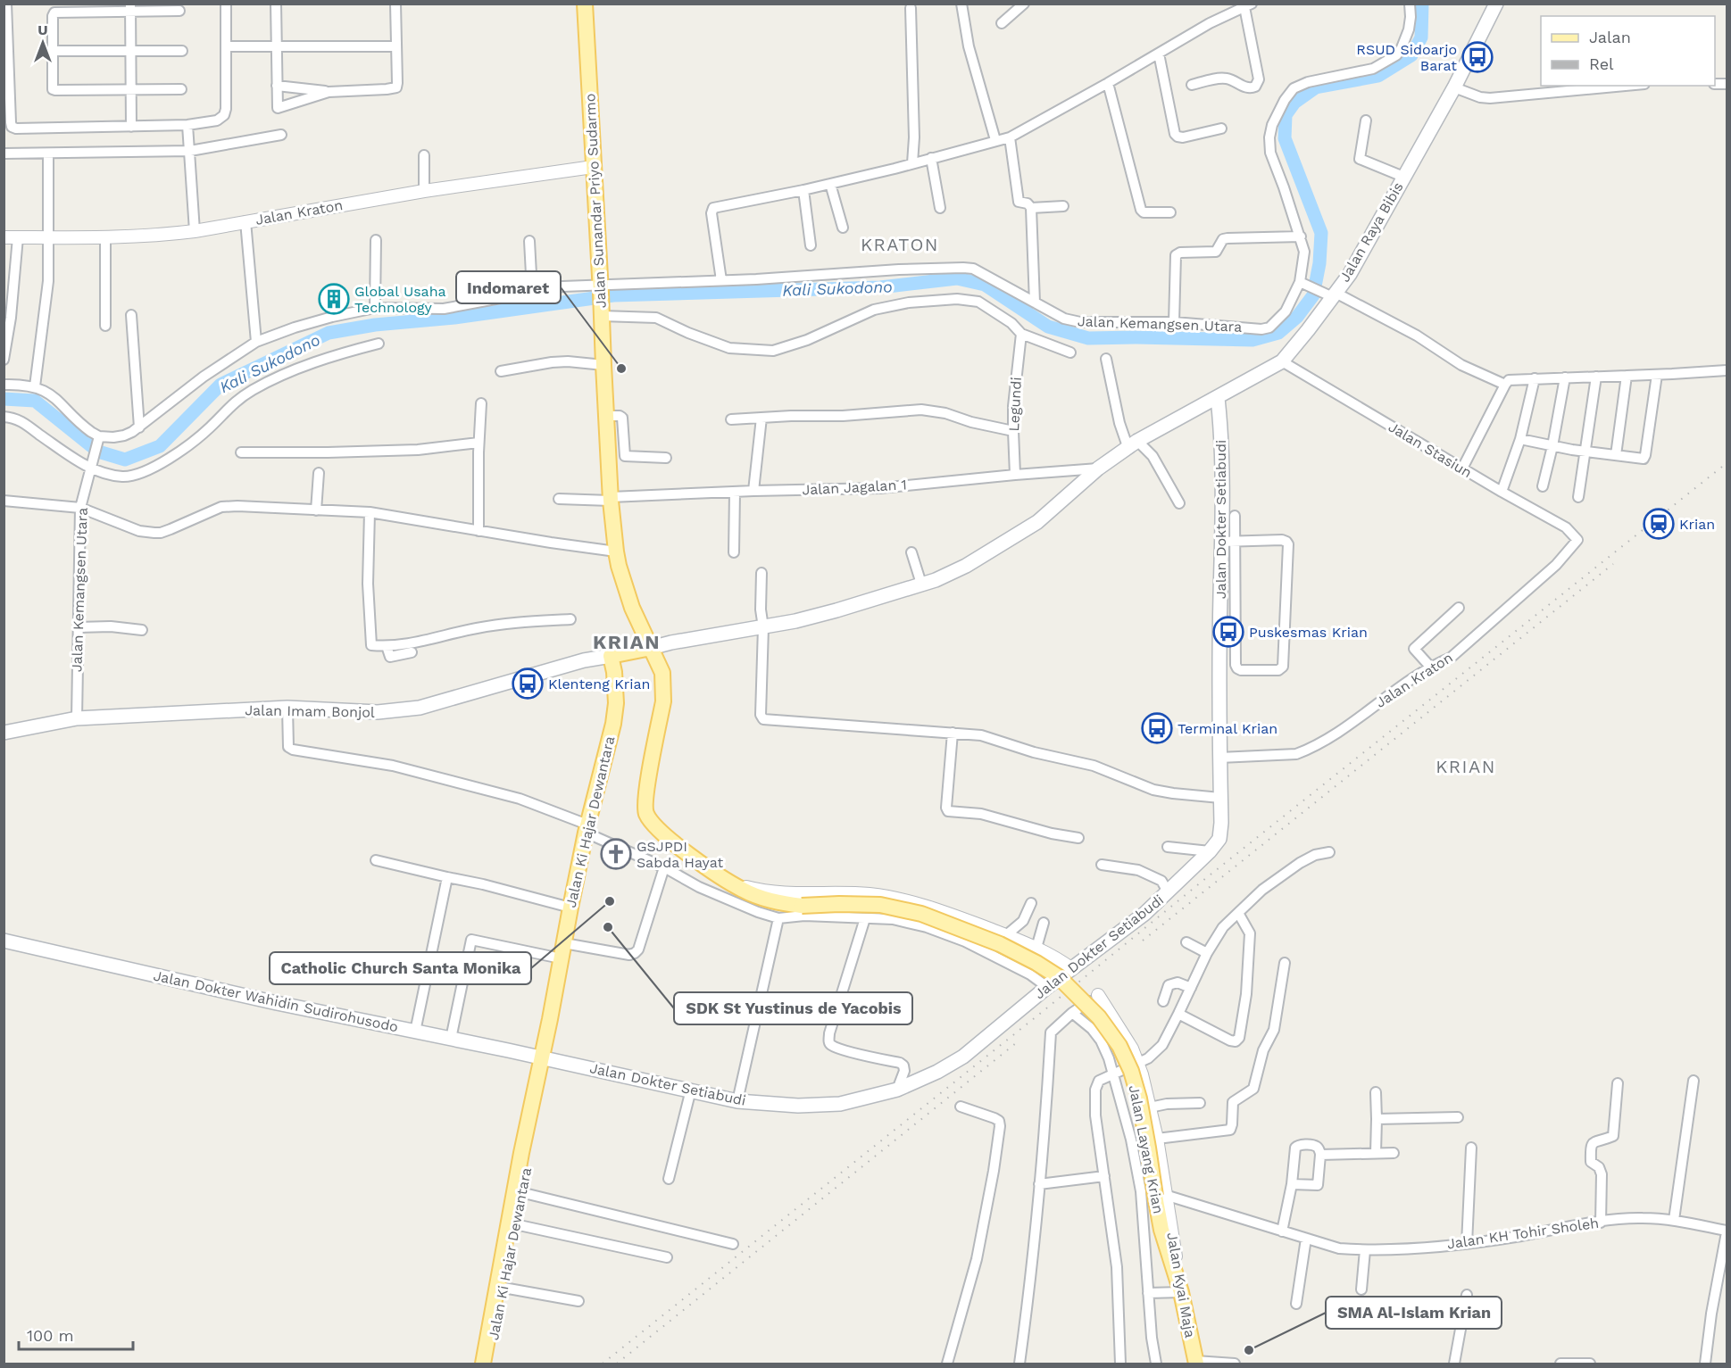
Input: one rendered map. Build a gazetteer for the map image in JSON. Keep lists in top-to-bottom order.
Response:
{
  "streets": {
    "main road": [
      "Jalan Sunandar Priyo Sudarmo",
      "Jalan Raya Bibis",
      "Jalan Dokter Setiabudi",
      "Jalan Imam Bonjol",
      "Jalan Ki Hajar Dewantara",
      "Jalan Dokter Wahidin Sudirohusodo",
      "Jalan Layang Krian",
      "Jalan Kyai Maja"
    ],
    "street": [
      "Jalan Kraton",
      "Jalan Kemangsen Utara",
      "Legundi",
      "Jalan Stasiun",
      "Jalan Jagalan 1",
      "Jalan KH Tohir Sholeh"
    ]
  },
  "crossings": [
    ["Jalan Sunandar Priyo Sudarmo", "Jalan Kraton"],
    ["Jalan Sunandar Priyo Sudarmo", "Jalan Raya Bibis"],
    ["Jalan Sunandar Priyo Sudarmo", "Jalan Kemangsen Utara"],
    ["Jalan Sunandar Priyo Sudarmo", "Jalan Jagalan 1"],
    ["Jalan Sunandar Priyo Sudarmo", "Jalan Layang Krian"],
    ["Jalan Kraton", "Jalan Stasiun"],
    ["Jalan Kraton", "Jalan Dokter Setiabudi"],
    ["Jalan Raya Bibis", "Jalan Stasiun"],
    ["Jalan Raya Bibis", "Jalan Jagalan 1"],
    ["Jalan Raya Bibis", "Jalan Dokter Setiabudi"],
    ["Jalan Kemangsen Utara", "Jalan Imam Bonjol"],
    ["Legundi", "Jalan Jagalan 1"],
    ["Jalan Dokter Setiabudi", "Jalan Ki Hajar Dewantara"],
    ["Jalan Dokter Setiabudi", "Jalan Dokter Wahidin Sudirohusodo"],
    ["Jalan Imam Bonjol", "Jalan Ki Hajar Dewantara"],
    ["Jalan Ki Hajar Dewantara", "Jalan Dokter Wahidin Sudirohusodo"],
    ["Jalan Layang Krian", "Jalan KH Tohir Sholeh"],
    ["Jalan Layang Krian", "Jalan Kyai Maja"]
  ],
  "districts": ["KRATON", "KRIAN", "KRIAN"],
  "water": ["Kali Sukodono"],
  "places": {
    "bus stop": [
      "RSUD Sidoarjo Barat",
      "Puskesmas Krian",
      "Klenteng Krian",
      "Terminal Krian"
    ],
    "building": ["Global Usaha Technology"],
    "other": [
      "Indomaret",
      "Catholic Church Santa Monika",
      "SDK St Yustinus de Yacobis",
      "SMA Al-Islam Krian"
    ],
    "station": ["Krian"],
    "church": ["GSJPDI Sabda Hayat"]
  },
  "legend": ["Jalan", "Rel"],
  "scale_bar": "100 m",
  "north": "top"
}
